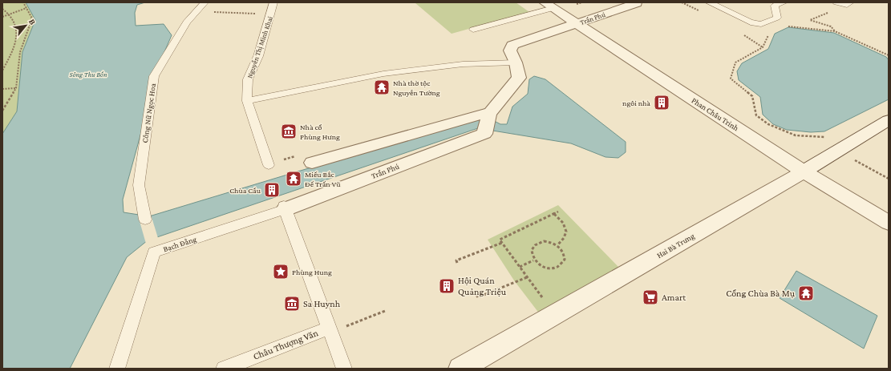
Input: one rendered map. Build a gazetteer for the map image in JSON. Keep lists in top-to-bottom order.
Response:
{
  "streets": {
    "street": ["Trần Phú", "Phan Châu Trinh", "Hai Bà Trưng"],
    "lane": [
      "Nguyễn Thị Minh Khai",
      "Công Nữ Ngọc Hoa",
      "Bạch Đằng",
      "Châu Thượng Văn"
    ]
  },
  "crossings": [
    ["Trần Phú", "Phan Châu Trinh"],
    ["Trần Phú", "Bạch Đằng"],
    ["Phan Châu Trinh", "Hai Bà Trưng"]
  ],
  "water": ["Sông Thu Bồn"],
  "places": {
    "temple": ["Nhà thờ tộc Nguyễn Tường", "Miếu Bắc Đế Trấn Vũ", "Cổng Chùa Bà Mụ"],
    "building": ["ngôi nhà", "Chùa Cầu", "Hội Quán Quảng Triệu"],
    "museum": ["Nhà cổ Phùng Hưng", "Sa Huynh"],
    "place": ["Phùng Hung"],
    "supermarket": ["Amart"]
  },
  "north": "top right"
}
